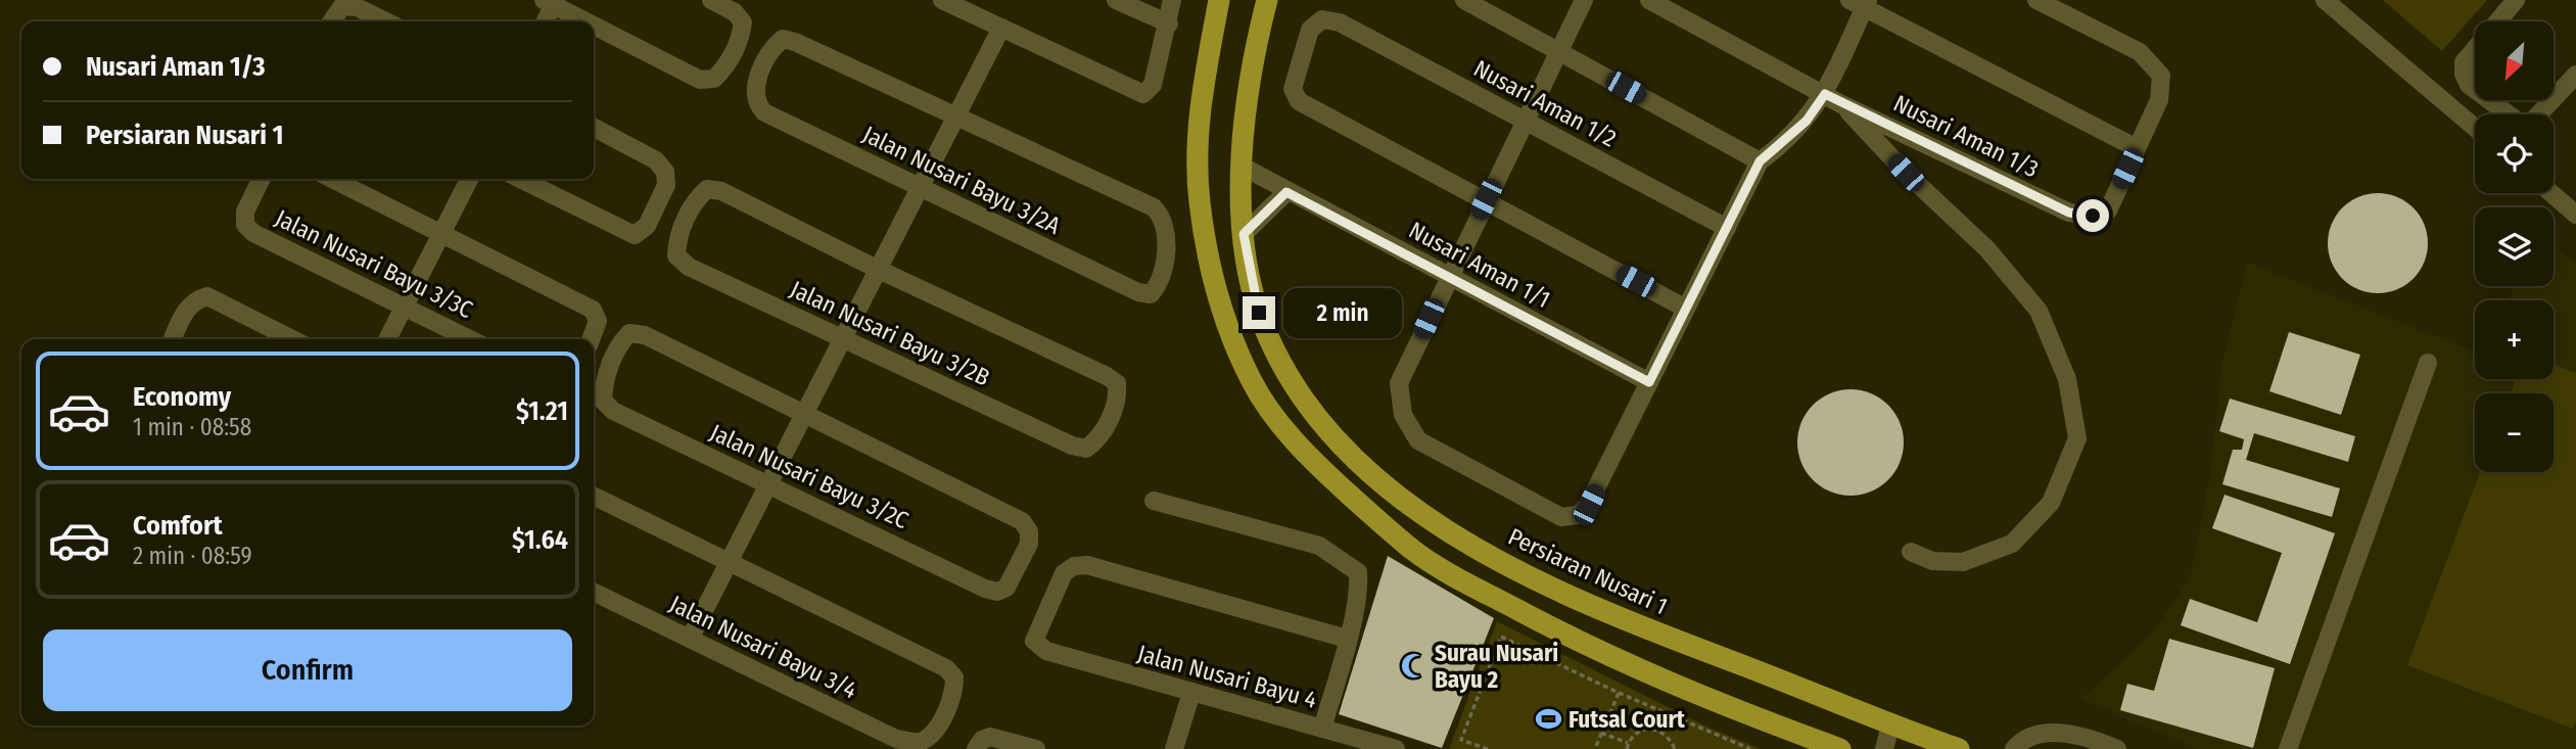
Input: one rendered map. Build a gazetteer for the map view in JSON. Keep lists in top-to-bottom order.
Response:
{
  "streets": {
    "main road": ["Persiaran Nusari 1"],
    "street": [
      "Nusari Aman 1/2",
      "Nusari Aman 1/3",
      "Jalan Nusari Bayu 3/2A",
      "Jalan Nusari Bayu 3/3C",
      "Nusari Aman 1/1",
      "Jalan Nusari Bayu 3/2B",
      "Jalan Nusari Bayu 3/2C",
      "Jalan Nusari Bayu 3/4",
      "Jalan Nusari Bayu 4"
    ]
  },
  "crossings": [
    ["Nusari Aman 1/1", "Persiaran Nusari 1"]
  ],
  "places": {
    "mosque": ["Surau Nusari Bayu 2"],
    "sports": ["Futsal Court"]
  },
  "north": "bottom left",
  "page": {
    "map_buttons": ["+", "−"],
    "banner": ["Nusari Aman 1/3", "Persiaran Nusari 1"],
    "bubble": "2 min",
    "list": [
      {
        "name": "Economy",
        "note": "1 min · 08:58",
        "value": "$1.21"
      },
      {
        "name": "Comfort",
        "note": "2 min · 08:59",
        "value": "$1.64"
      }
    ],
    "buttons": "Confirm"
  }
}
